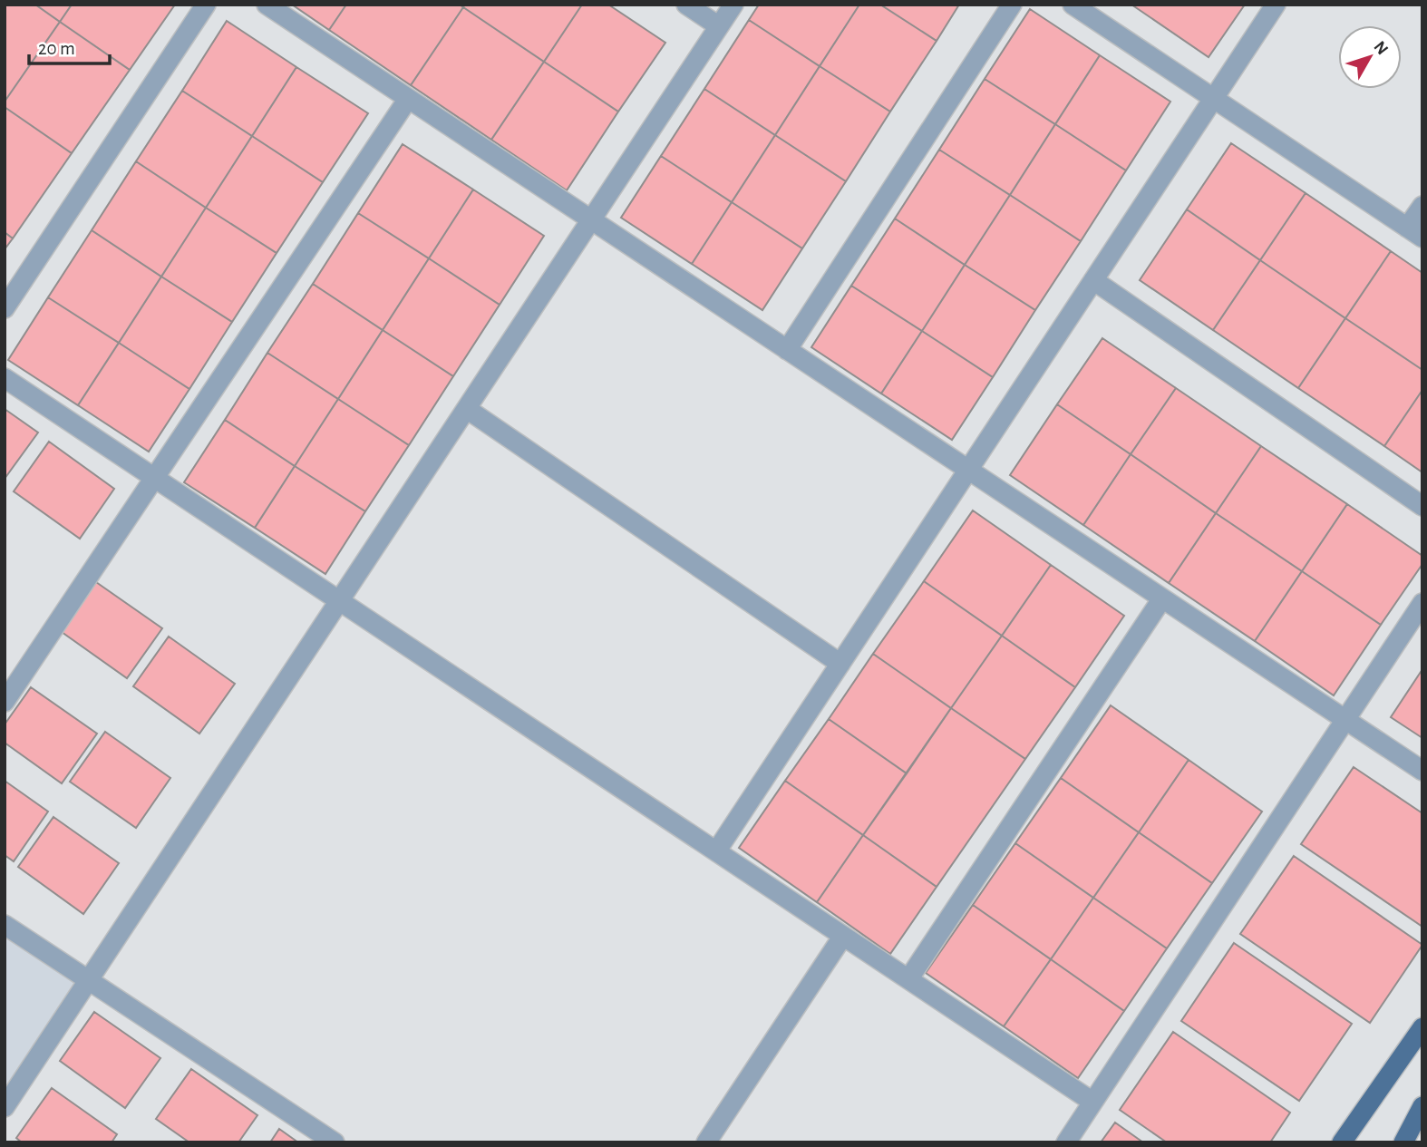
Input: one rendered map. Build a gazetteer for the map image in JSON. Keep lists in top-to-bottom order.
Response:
{
  "scale_bar": "20 m",
  "north": "top right"
}
